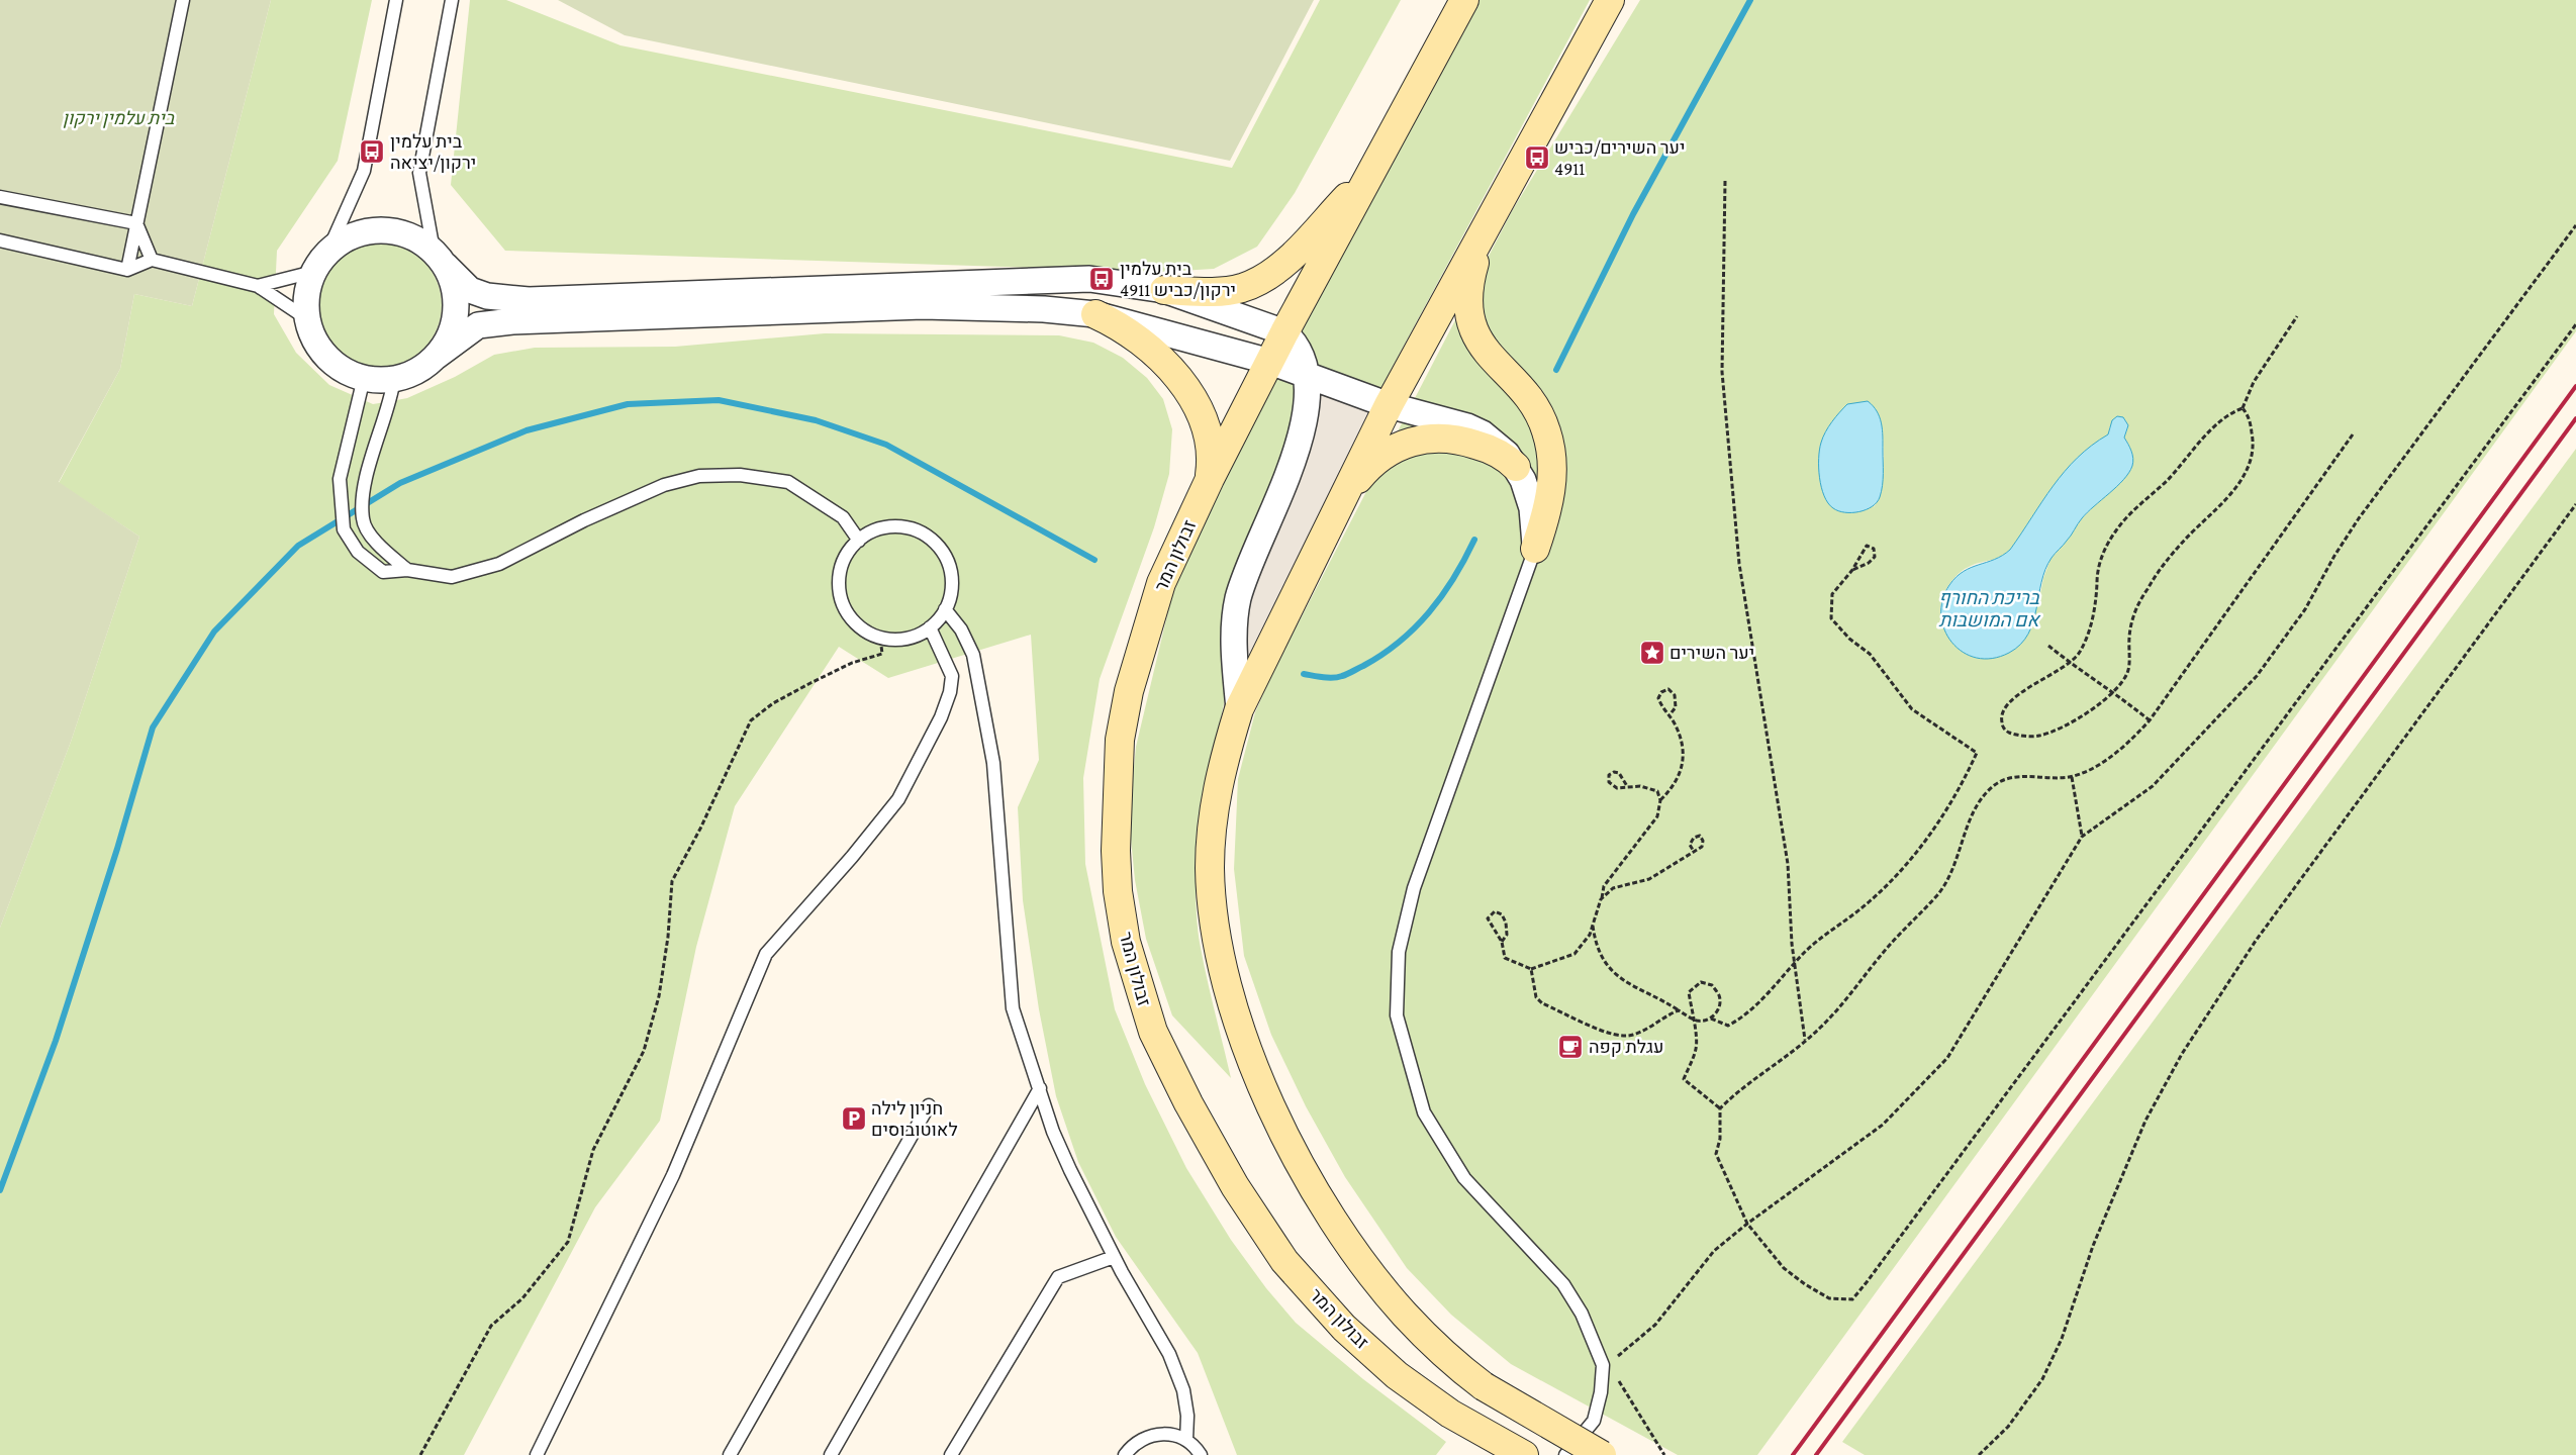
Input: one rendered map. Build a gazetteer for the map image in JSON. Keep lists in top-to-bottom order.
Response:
{
  "streets": {
    "main road": ["זבולון המר"]
  },
  "water": ["בריכת החורף אם המושבות"],
  "parks": ["בית עלמין ירקון"],
  "places": {
    "bus stop": ["בית עלמין ירקון/יציאה", "יער השירים/כביש 4911", "בית עלמין ירקון/כביש 4911"],
    "place": ["יער השירים"],
    "cafe": ["עגלת קפה"],
    "parking": ["חניון לילה לאוטובוסים"]
  }
}
